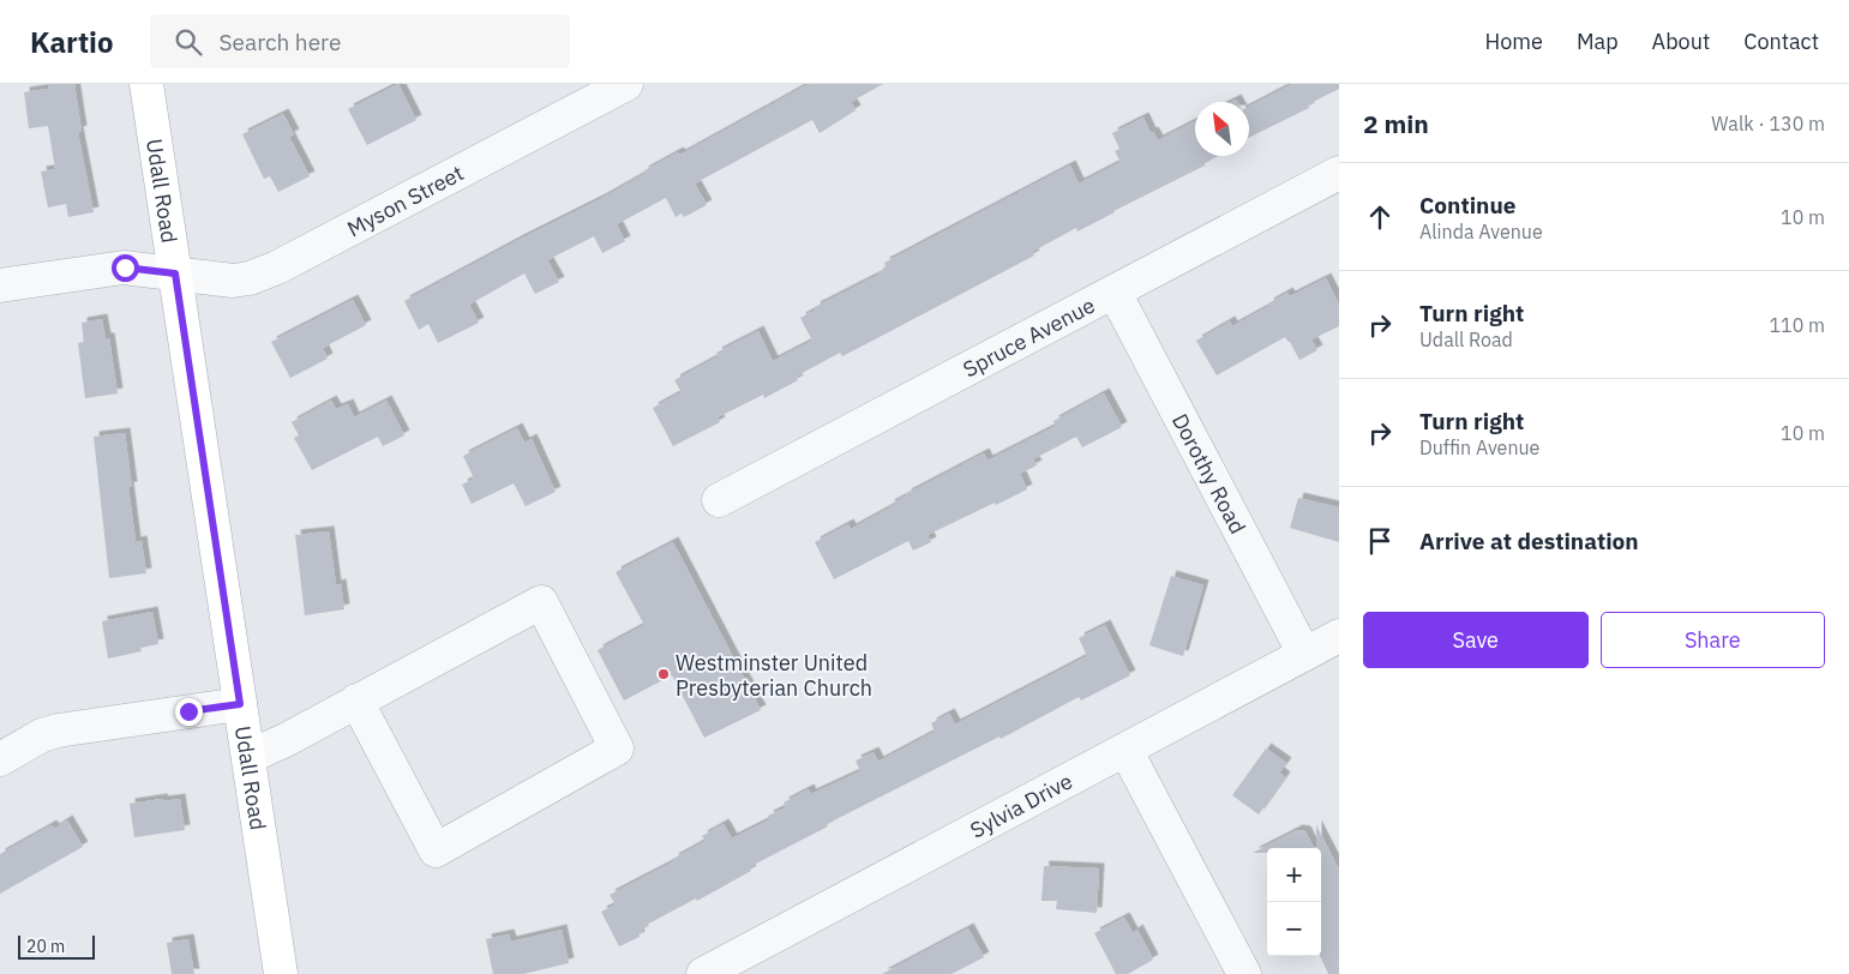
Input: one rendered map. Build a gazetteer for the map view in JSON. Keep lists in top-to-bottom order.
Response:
{
  "streets": {
    "main road": ["Udall Road"],
    "street": [
      "Myson Street",
      "Spruce Avenue",
      "Dorothy Road",
      "Sylvia Drive"
    ]
  },
  "crossings": [
    ["Udall Road", "Myson Street"],
    ["Spruce Avenue", "Dorothy Road"],
    ["Dorothy Road", "Sylvia Drive"]
  ],
  "places": ["Westminster United Presbyterian Church"],
  "scale_bar": "20 m",
  "north": "top left",
  "page": {
    "header": "Kartio",
    "search": "Search here",
    "nav": [
      "Home",
      "Map",
      "About",
      "Contact"
    ],
    "heading": ["2 min", "Walk · 130 m"],
    "list": [
      ["Continue", "Alinda Avenue", "10 m"],
      ["Turn right", "Udall Road", "110 m"],
      ["Turn right", "Duffin Avenue", "10 m"],
      "Arrive at destination"
    ],
    "buttons": ["Save", "Share"],
    "map_buttons": ["+", "−"],
    "scale": "20 m"
  }
}
